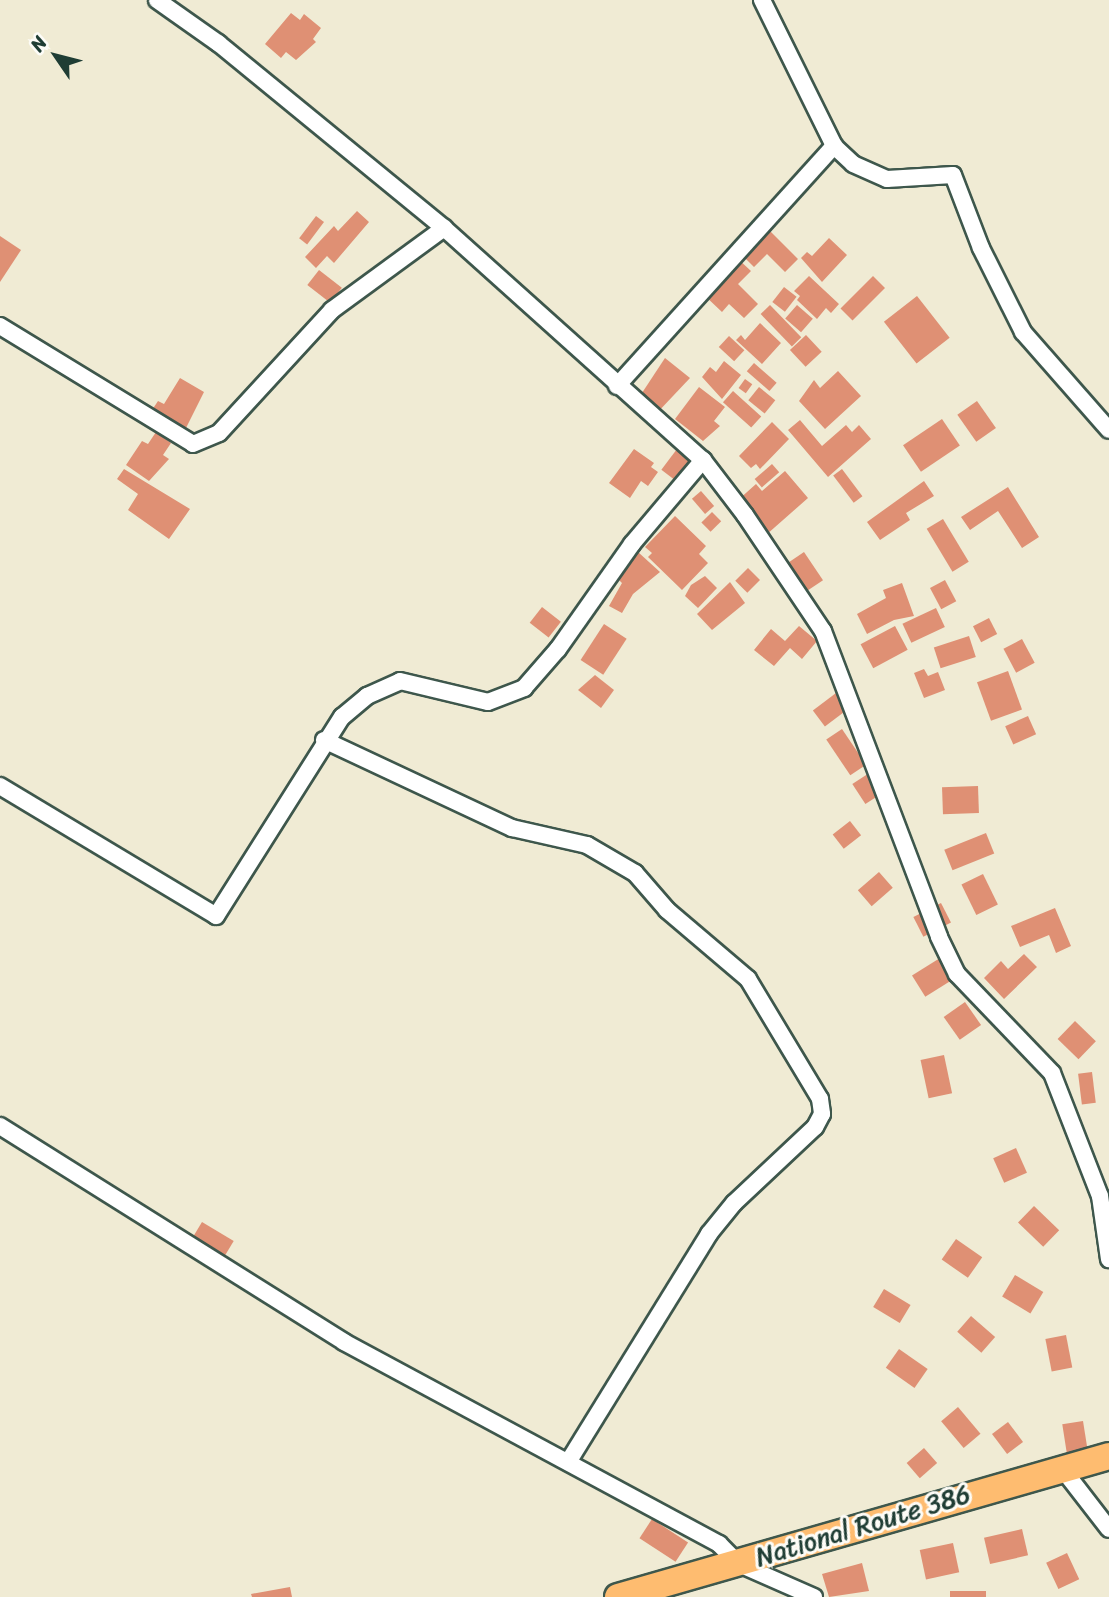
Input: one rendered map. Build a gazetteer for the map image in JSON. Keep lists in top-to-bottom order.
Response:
{
  "streets": {
    "highway": ["National Route 386"]
  },
  "north": "top left"
}
